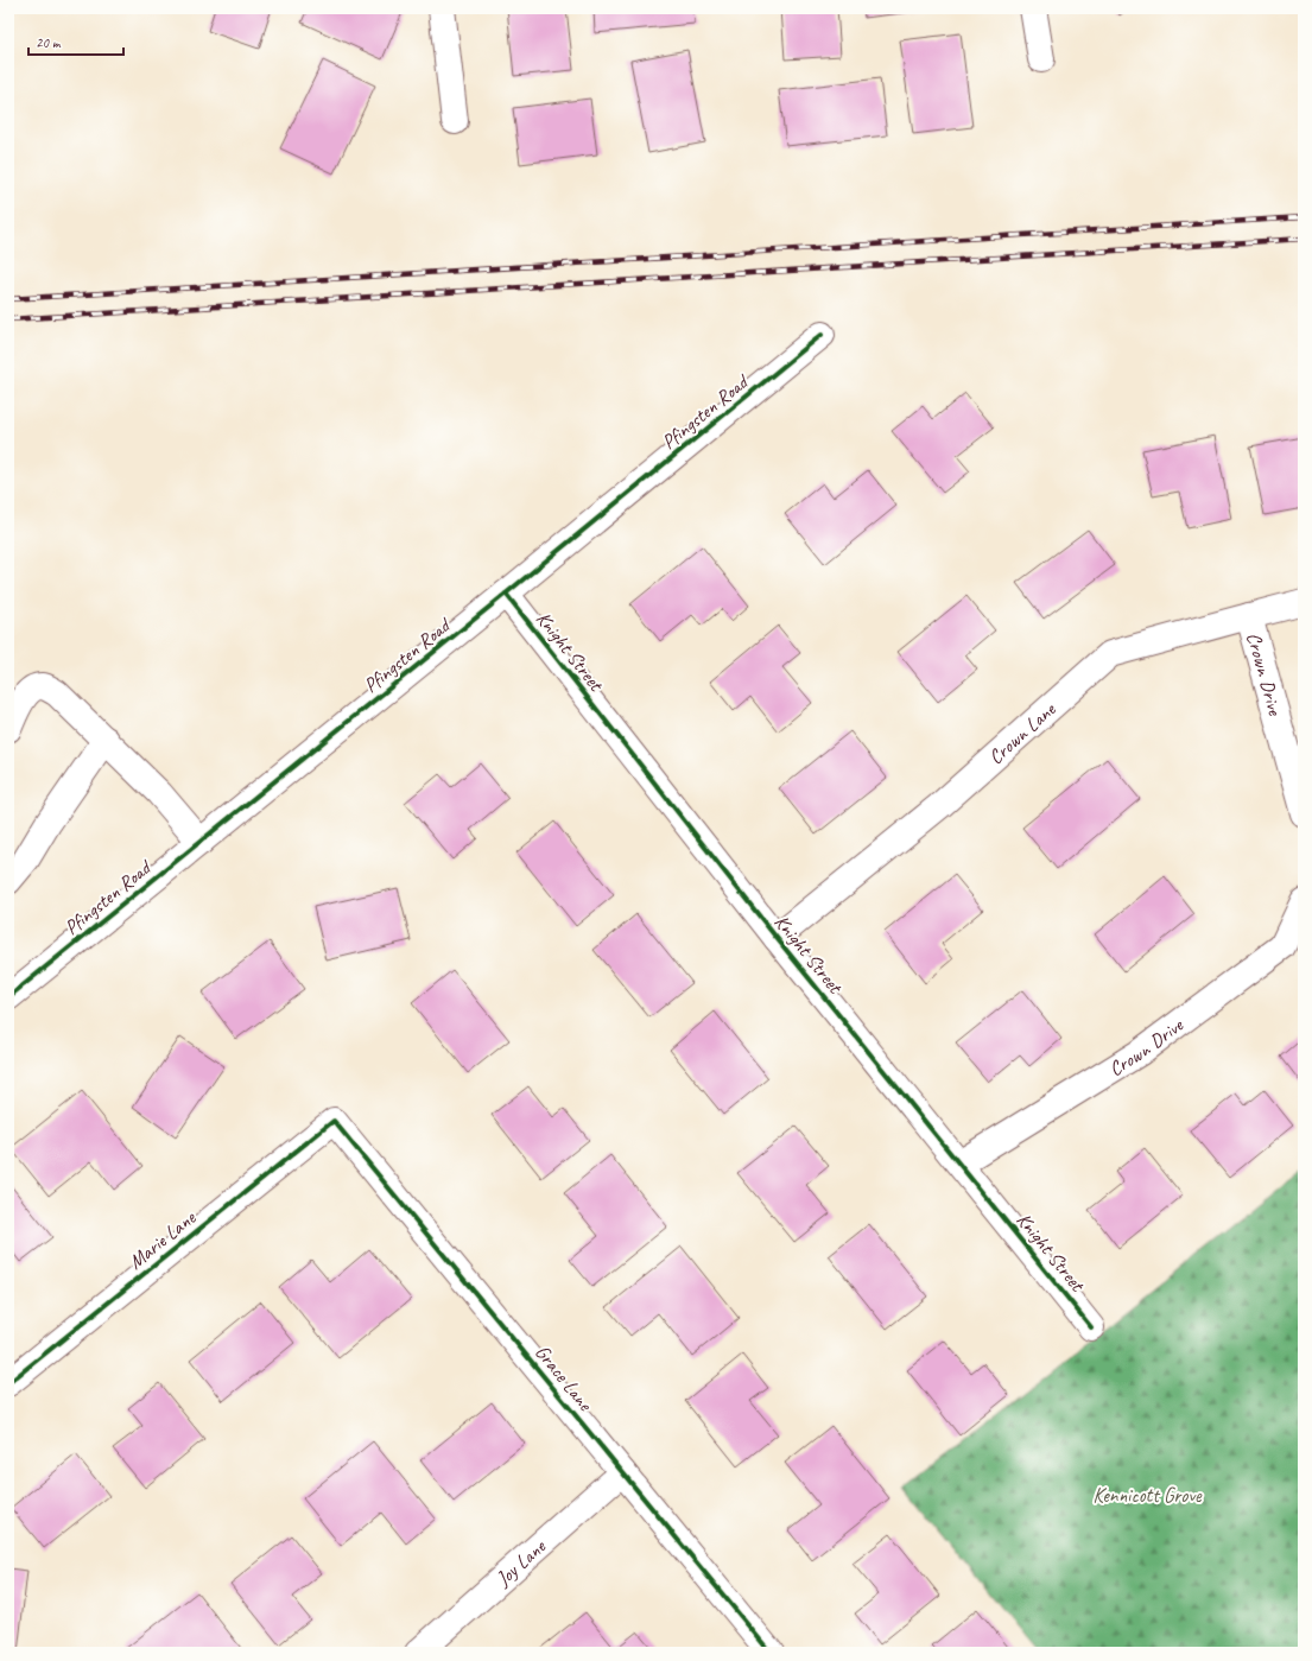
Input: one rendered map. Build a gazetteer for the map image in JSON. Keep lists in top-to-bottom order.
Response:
{
  "streets": {
    "street": [
      "Pfingsten Road",
      "Knight Street",
      "Crown Drive",
      "Crown Lane",
      "Marie Lane",
      "Grace Lane",
      "Joy Lane"
    ]
  },
  "crossings": [
    ["Pfingsten Road", "Knight Street"],
    ["Knight Street", "Crown Drive"],
    ["Knight Street", "Crown Lane"],
    ["Crown Drive", "Crown Lane"],
    ["Marie Lane", "Grace Lane"],
    ["Grace Lane", "Joy Lane"]
  ],
  "parks": ["Kennicott Grove"],
  "scale_bar": "20 m"
}
